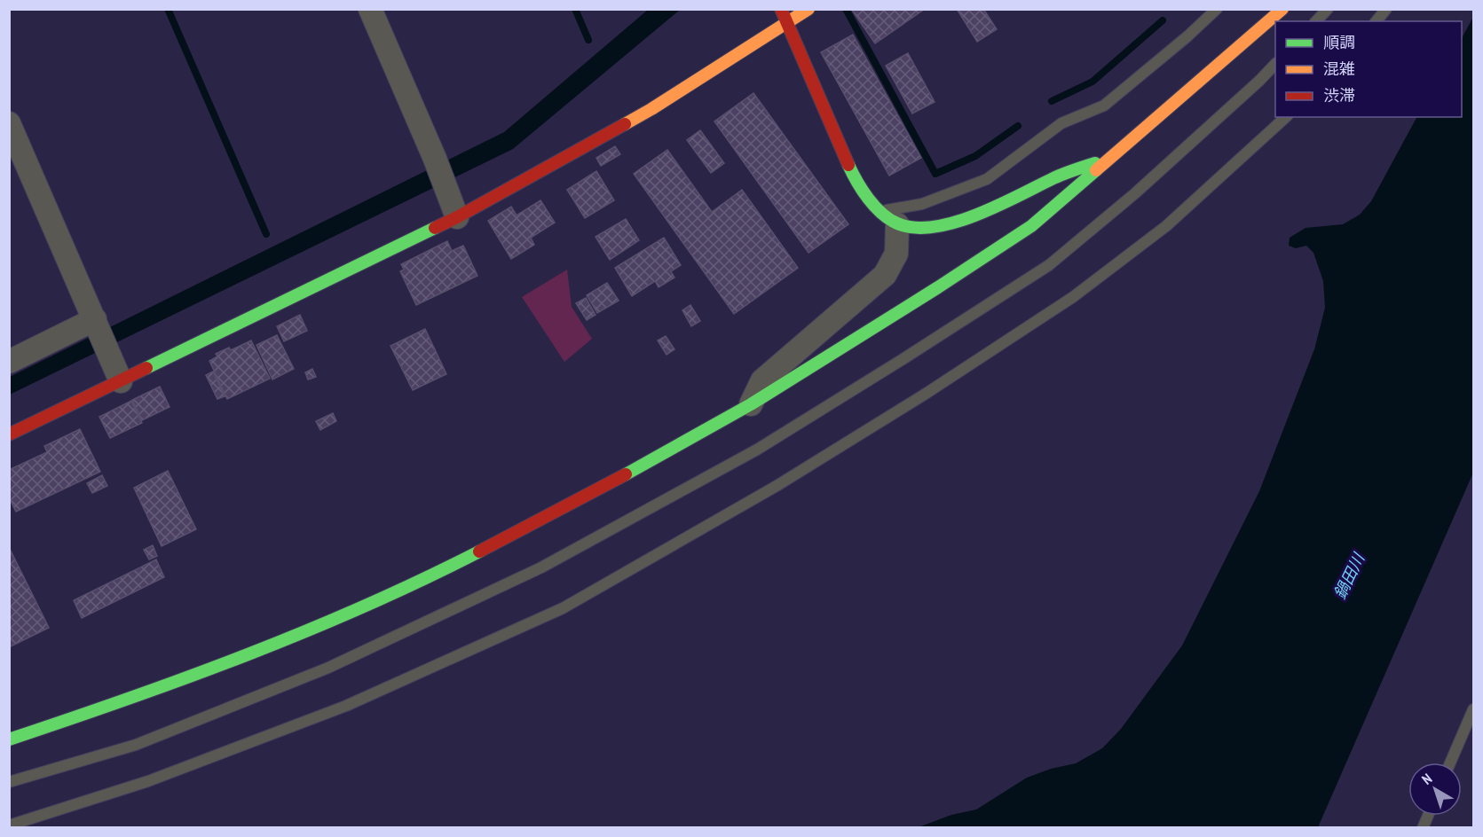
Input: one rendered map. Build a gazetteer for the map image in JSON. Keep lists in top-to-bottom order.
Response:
{
  "water": ["鍋田川"],
  "legend": ["順調", "混雑", "渋滞"],
  "north": "top left"
}
